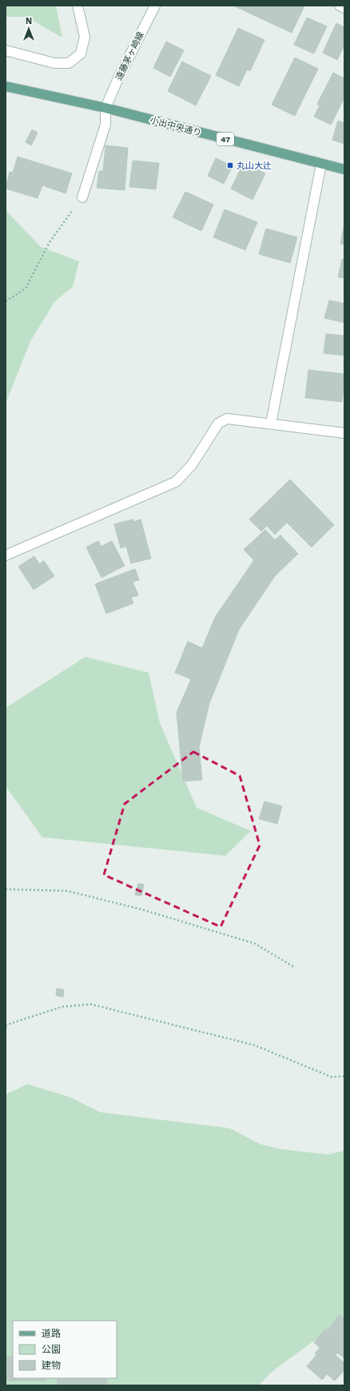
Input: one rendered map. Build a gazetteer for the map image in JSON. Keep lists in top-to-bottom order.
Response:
{
  "streets": {
    "main road": ["小出中央通り", "47"],
    "street": ["遠藤茅ヶ崎線"]
  },
  "crossings": [
    ["遠藤茅ヶ崎線", "小出中央通り"]
  ],
  "places": {
    "transit": ["丸山大辻"]
  },
  "legend": ["道路", "公園", "建物"],
  "north": "top"
}
